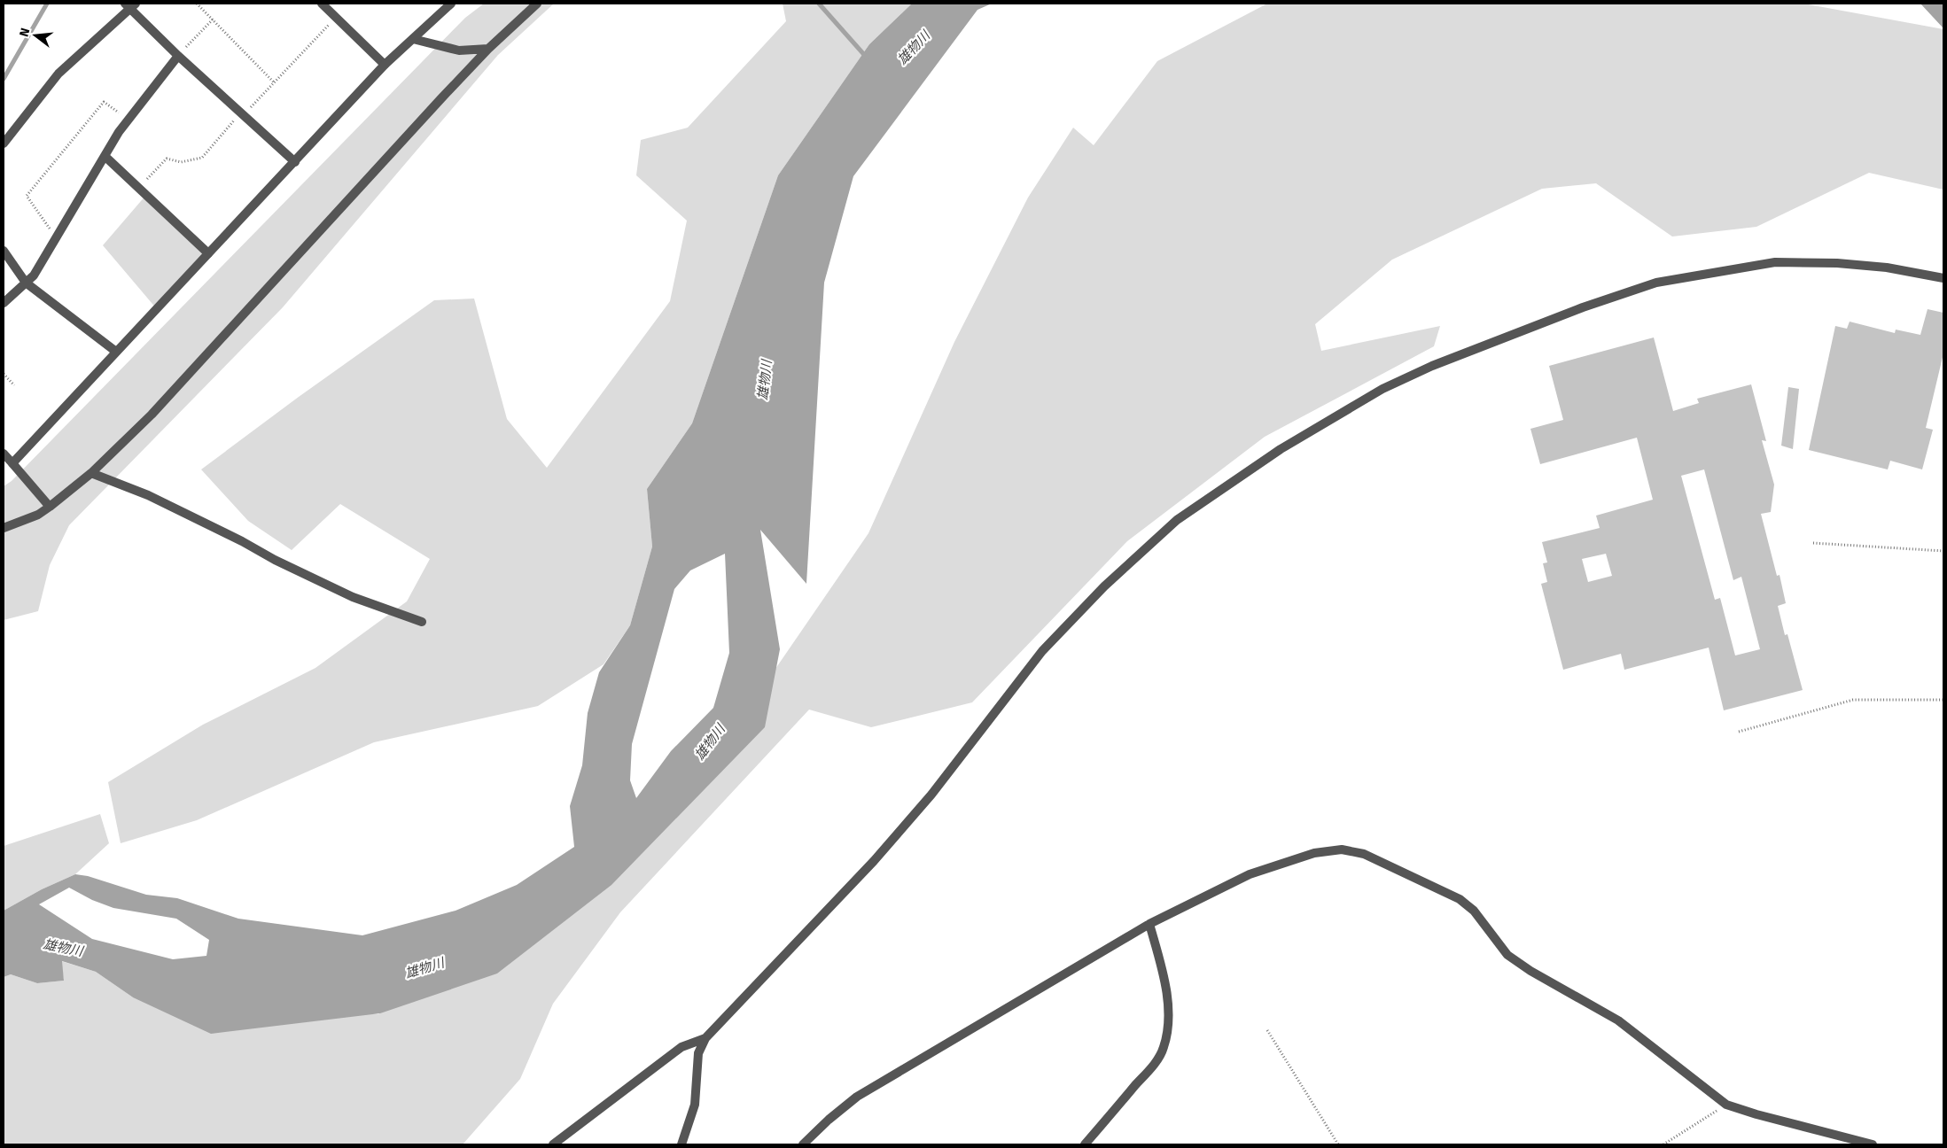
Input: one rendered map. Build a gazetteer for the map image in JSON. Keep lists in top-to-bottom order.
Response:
{
  "water": ["雄物川"],
  "north": "left"
}
